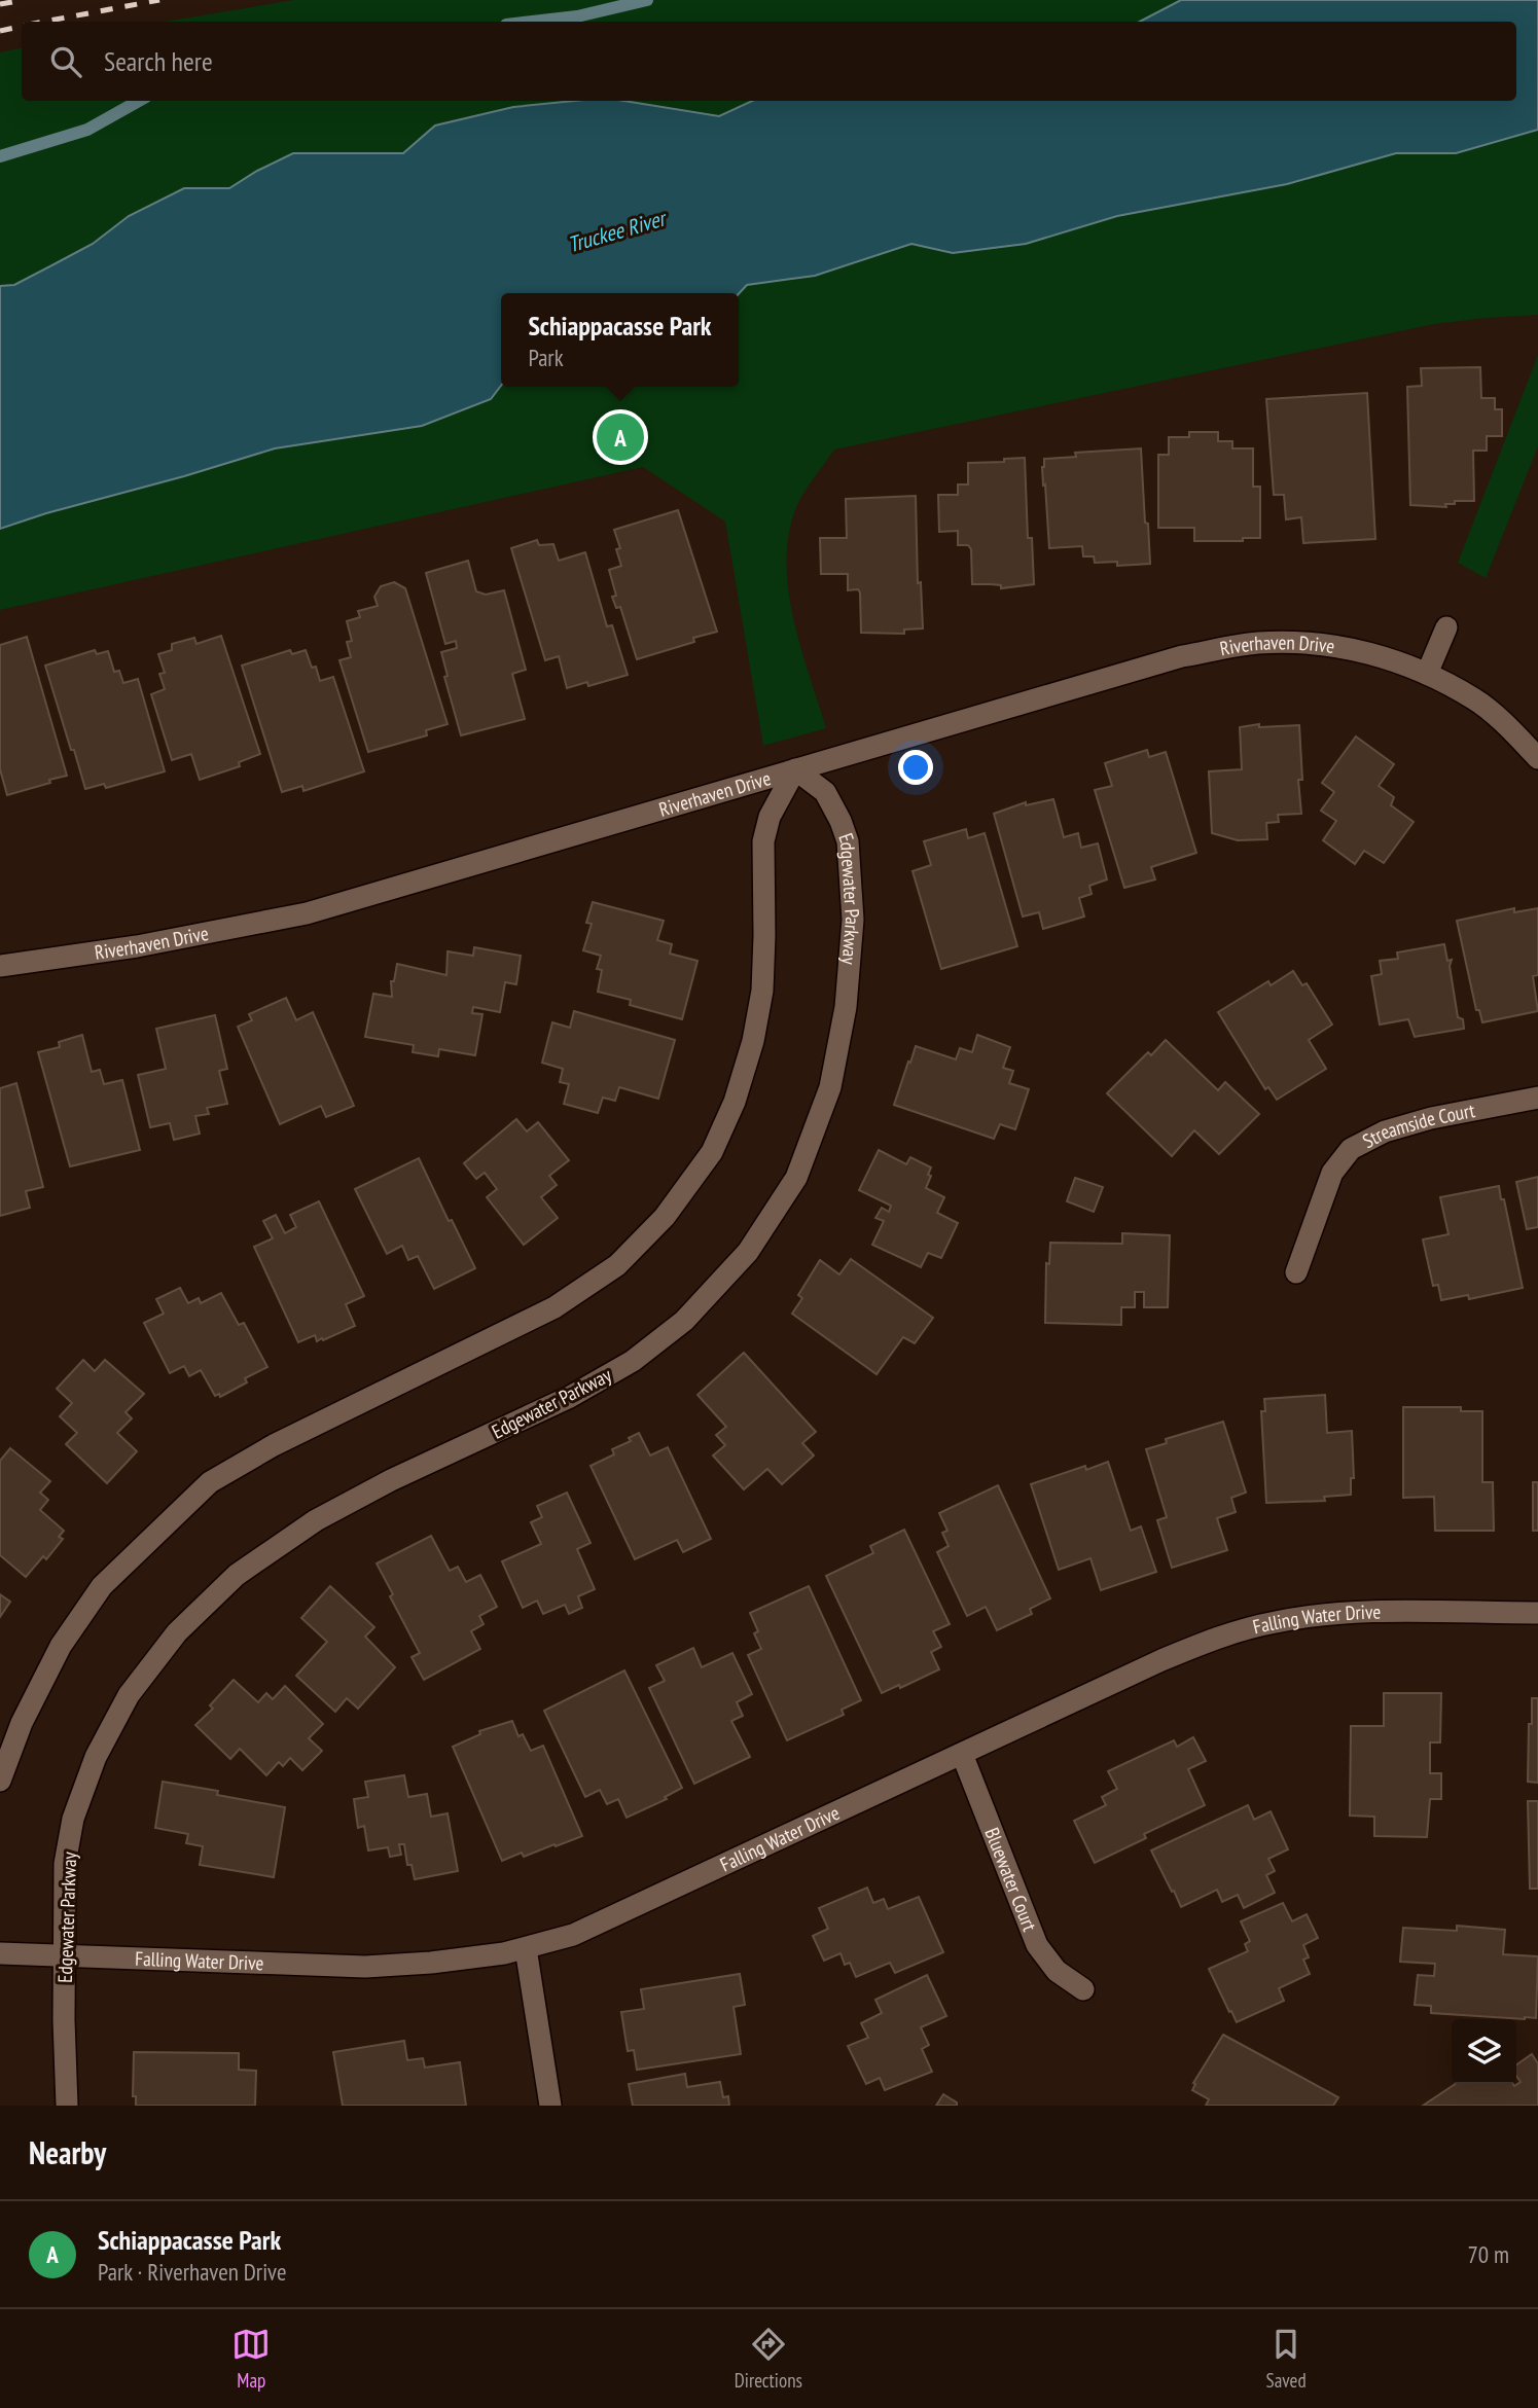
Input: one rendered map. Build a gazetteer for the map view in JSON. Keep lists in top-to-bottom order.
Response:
{
  "streets": {
    "street": [
      "Riverhaven Drive",
      "Edgewater Parkway",
      "Streamside Court",
      "Falling Water Drive",
      "Bluewater Court"
    ]
  },
  "crossings": [
    ["Riverhaven Drive", "Edgewater Parkway"],
    ["Edgewater Parkway", "Falling Water Drive"],
    ["Falling Water Drive", "Bluewater Court"]
  ],
  "water": ["Truckee River"],
  "page": {
    "search": "Search here",
    "popup": ["Schiappacasse Park", "Park"],
    "pins": "A",
    "heading": "Nearby",
    "list": [
      {
        "mark": "A",
        "name": "Schiappacasse Park",
        "note": "Park · Riverhaven Drive",
        "value": "70 m"
      }
    ],
    "nav": ["Map", "Directions", "Saved"]
  }
}
